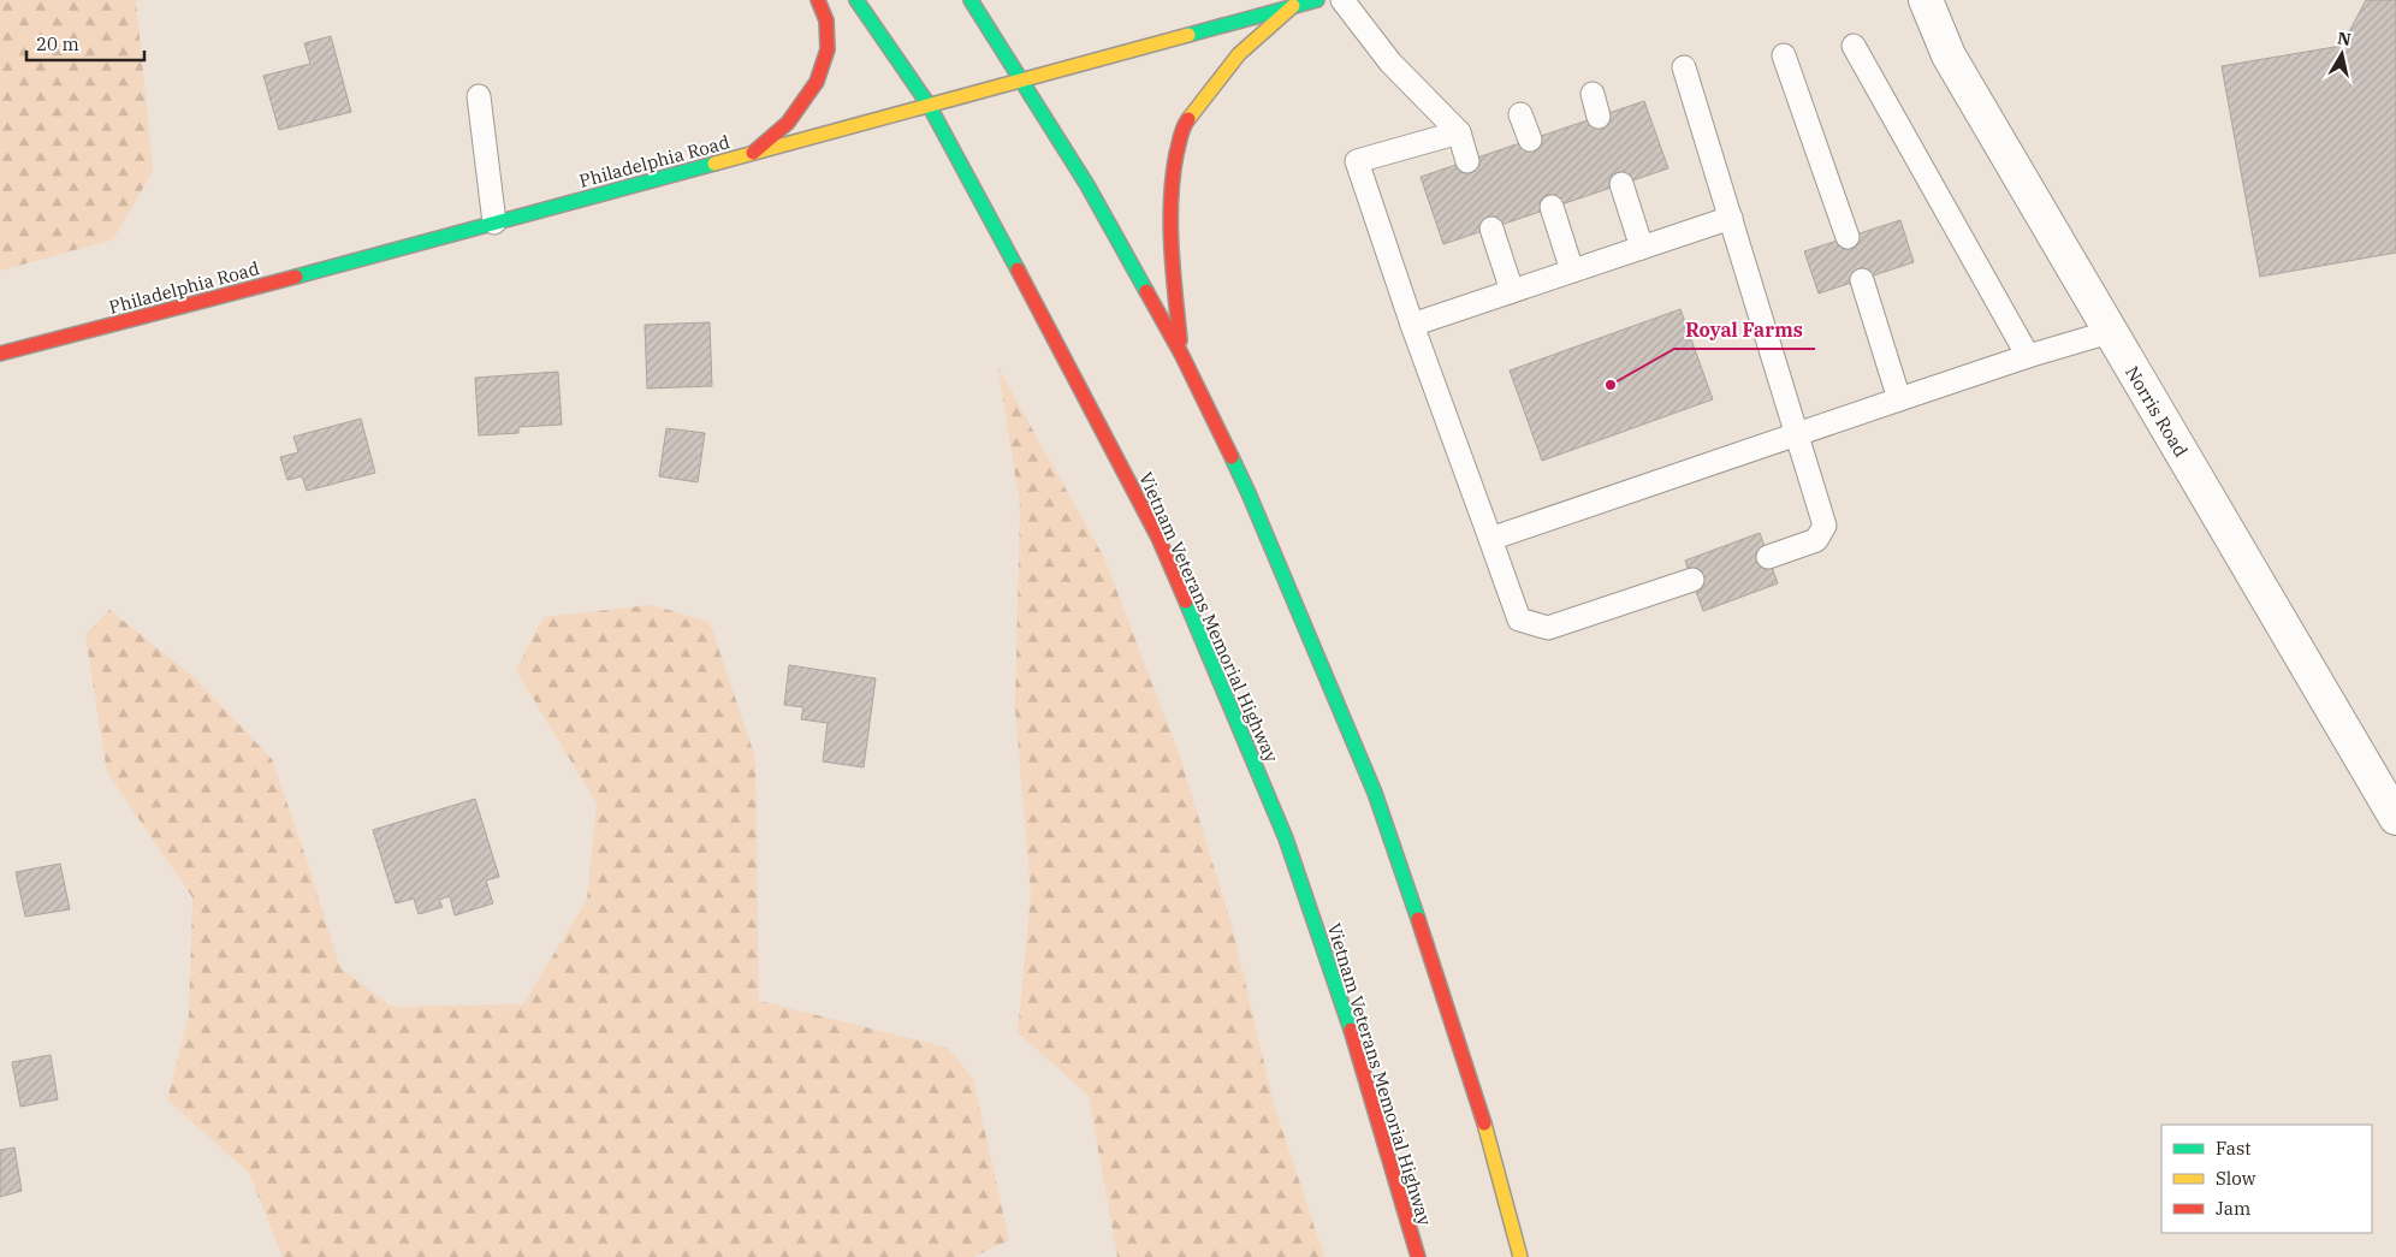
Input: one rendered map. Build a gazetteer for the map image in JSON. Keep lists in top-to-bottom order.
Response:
{
  "streets": {
    "main road": ["Philadelphia Road", "Vietnam Veterans Memorial Highway"],
    "street": ["Norris Road"]
  },
  "crossings": [
    ["Philadelphia Road", "Vietnam Veterans Memorial Highway"]
  ],
  "places": ["Royal Farms"],
  "legend": ["Fast", "Slow", "Jam"],
  "scale_bar": "20 m",
  "north": "top"
}
